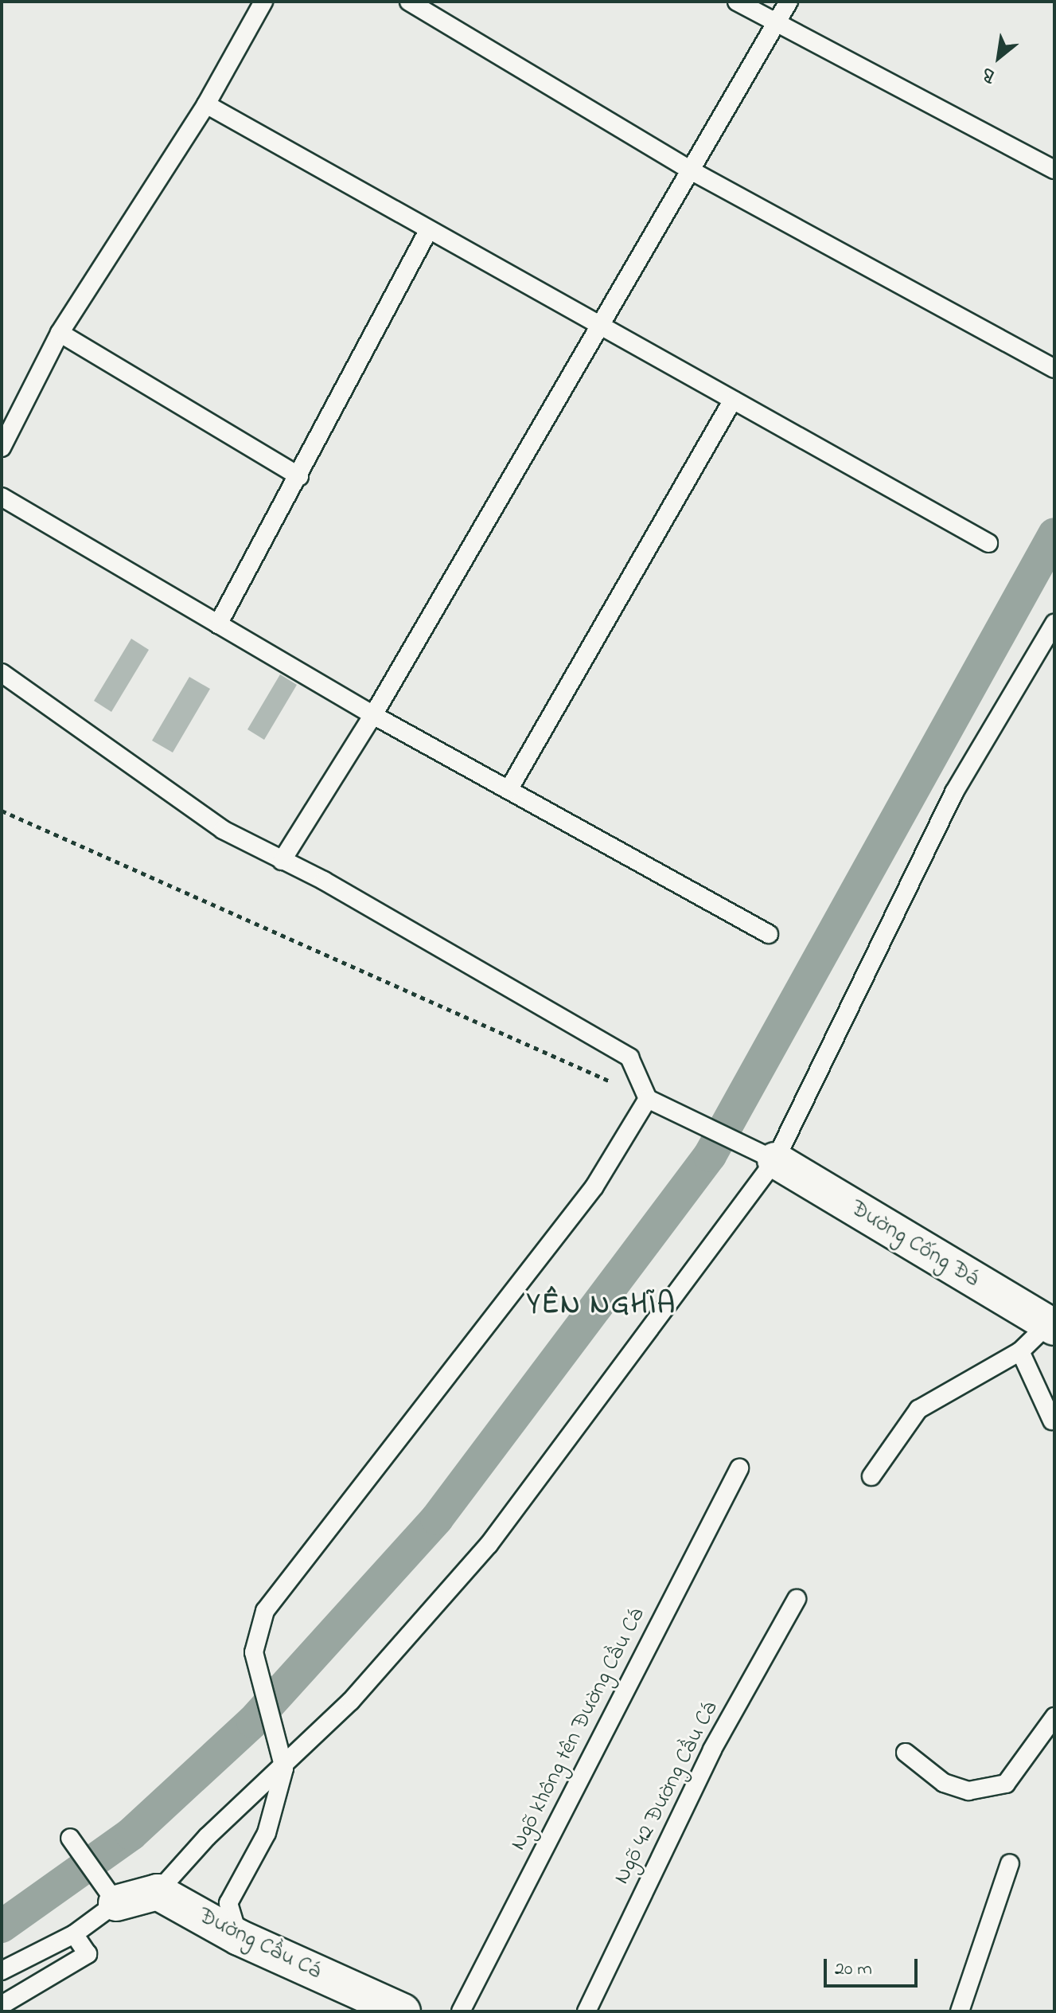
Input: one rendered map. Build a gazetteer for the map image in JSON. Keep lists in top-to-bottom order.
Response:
{
  "streets": {
    "street": ["Đường Cống Đá", "Đường Cầu Cá"],
    "lane": ["Ngõ không tên Đường Cầu Cá", "Ngõ 42 Đường Cầu Cá"]
  },
  "districts": ["YÊN NGHĨA"],
  "scale_bar": "20 m",
  "north": "bottom left"
}
